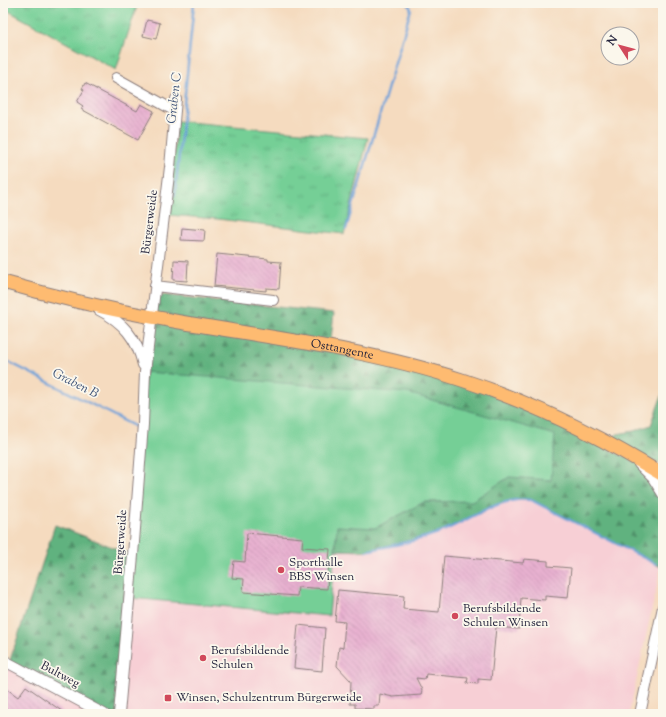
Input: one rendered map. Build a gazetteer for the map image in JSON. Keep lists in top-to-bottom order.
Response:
{
  "streets": {
    "main road": ["Osttangente"],
    "street": ["Bürgerweide", "Bultweg"]
  },
  "crossings": [
    ["Bürgerweide", "Osttangente"]
  ],
  "water": ["Graben C", "Graben B"],
  "places": {
    "other": ["Sporthalle BBS Winsen", "Berufsbildende Schulen Winsen", "Berufsbildende Schulen"],
    "transit": ["Winsen, Schulzentrum Bürgerweide"]
  },
  "north": "top left"
}
